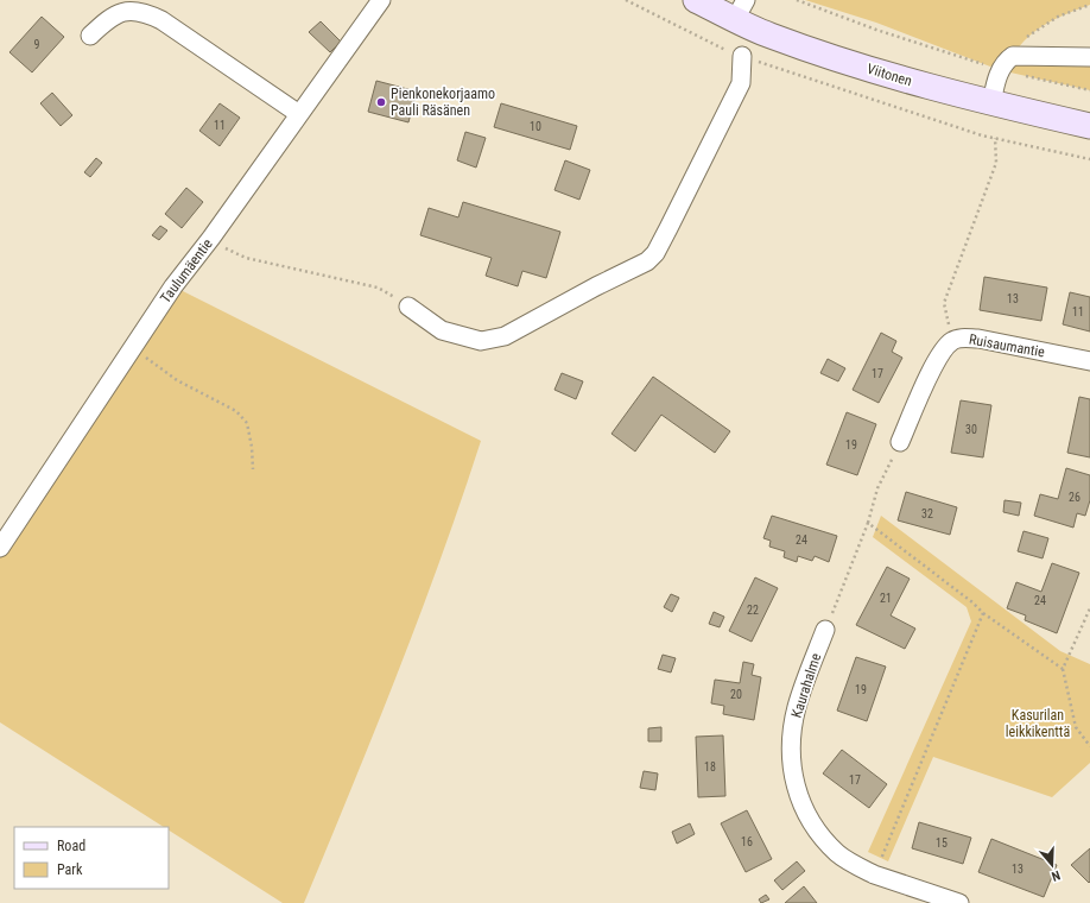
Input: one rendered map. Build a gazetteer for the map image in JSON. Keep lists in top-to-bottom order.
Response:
{
  "streets": {
    "main road": ["Viitonen"],
    "street": ["Taulumäentie", "Ruisaumantie", "Kaurahalme"]
  },
  "parks": ["Kasurilan leikkikenttä"],
  "places": ["Pienkonekorjaamo Pauli Räsänen"],
  "house_numbers": [
    "9",
    "11",
    "10",
    "13",
    "11",
    "17",
    "30",
    "19",
    "26",
    "32",
    "24",
    "21",
    "24",
    "22",
    "19",
    "20",
    "18",
    "17",
    "16",
    "15",
    "13"
  ],
  "legend": ["Road", "Park"],
  "north": "bottom"
}
